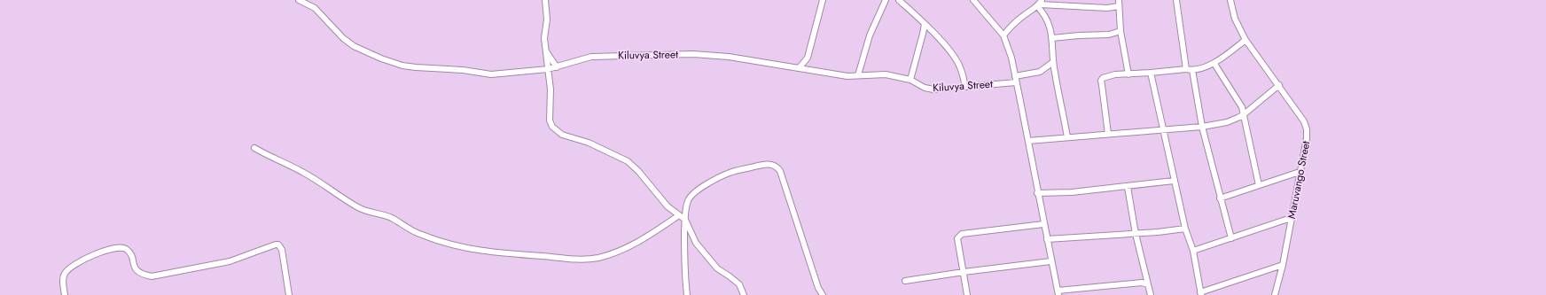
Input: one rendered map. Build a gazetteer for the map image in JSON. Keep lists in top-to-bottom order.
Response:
{
  "streets": {
    "street": ["Kiluvya Street", "Maruvango Street"]
  }
}
